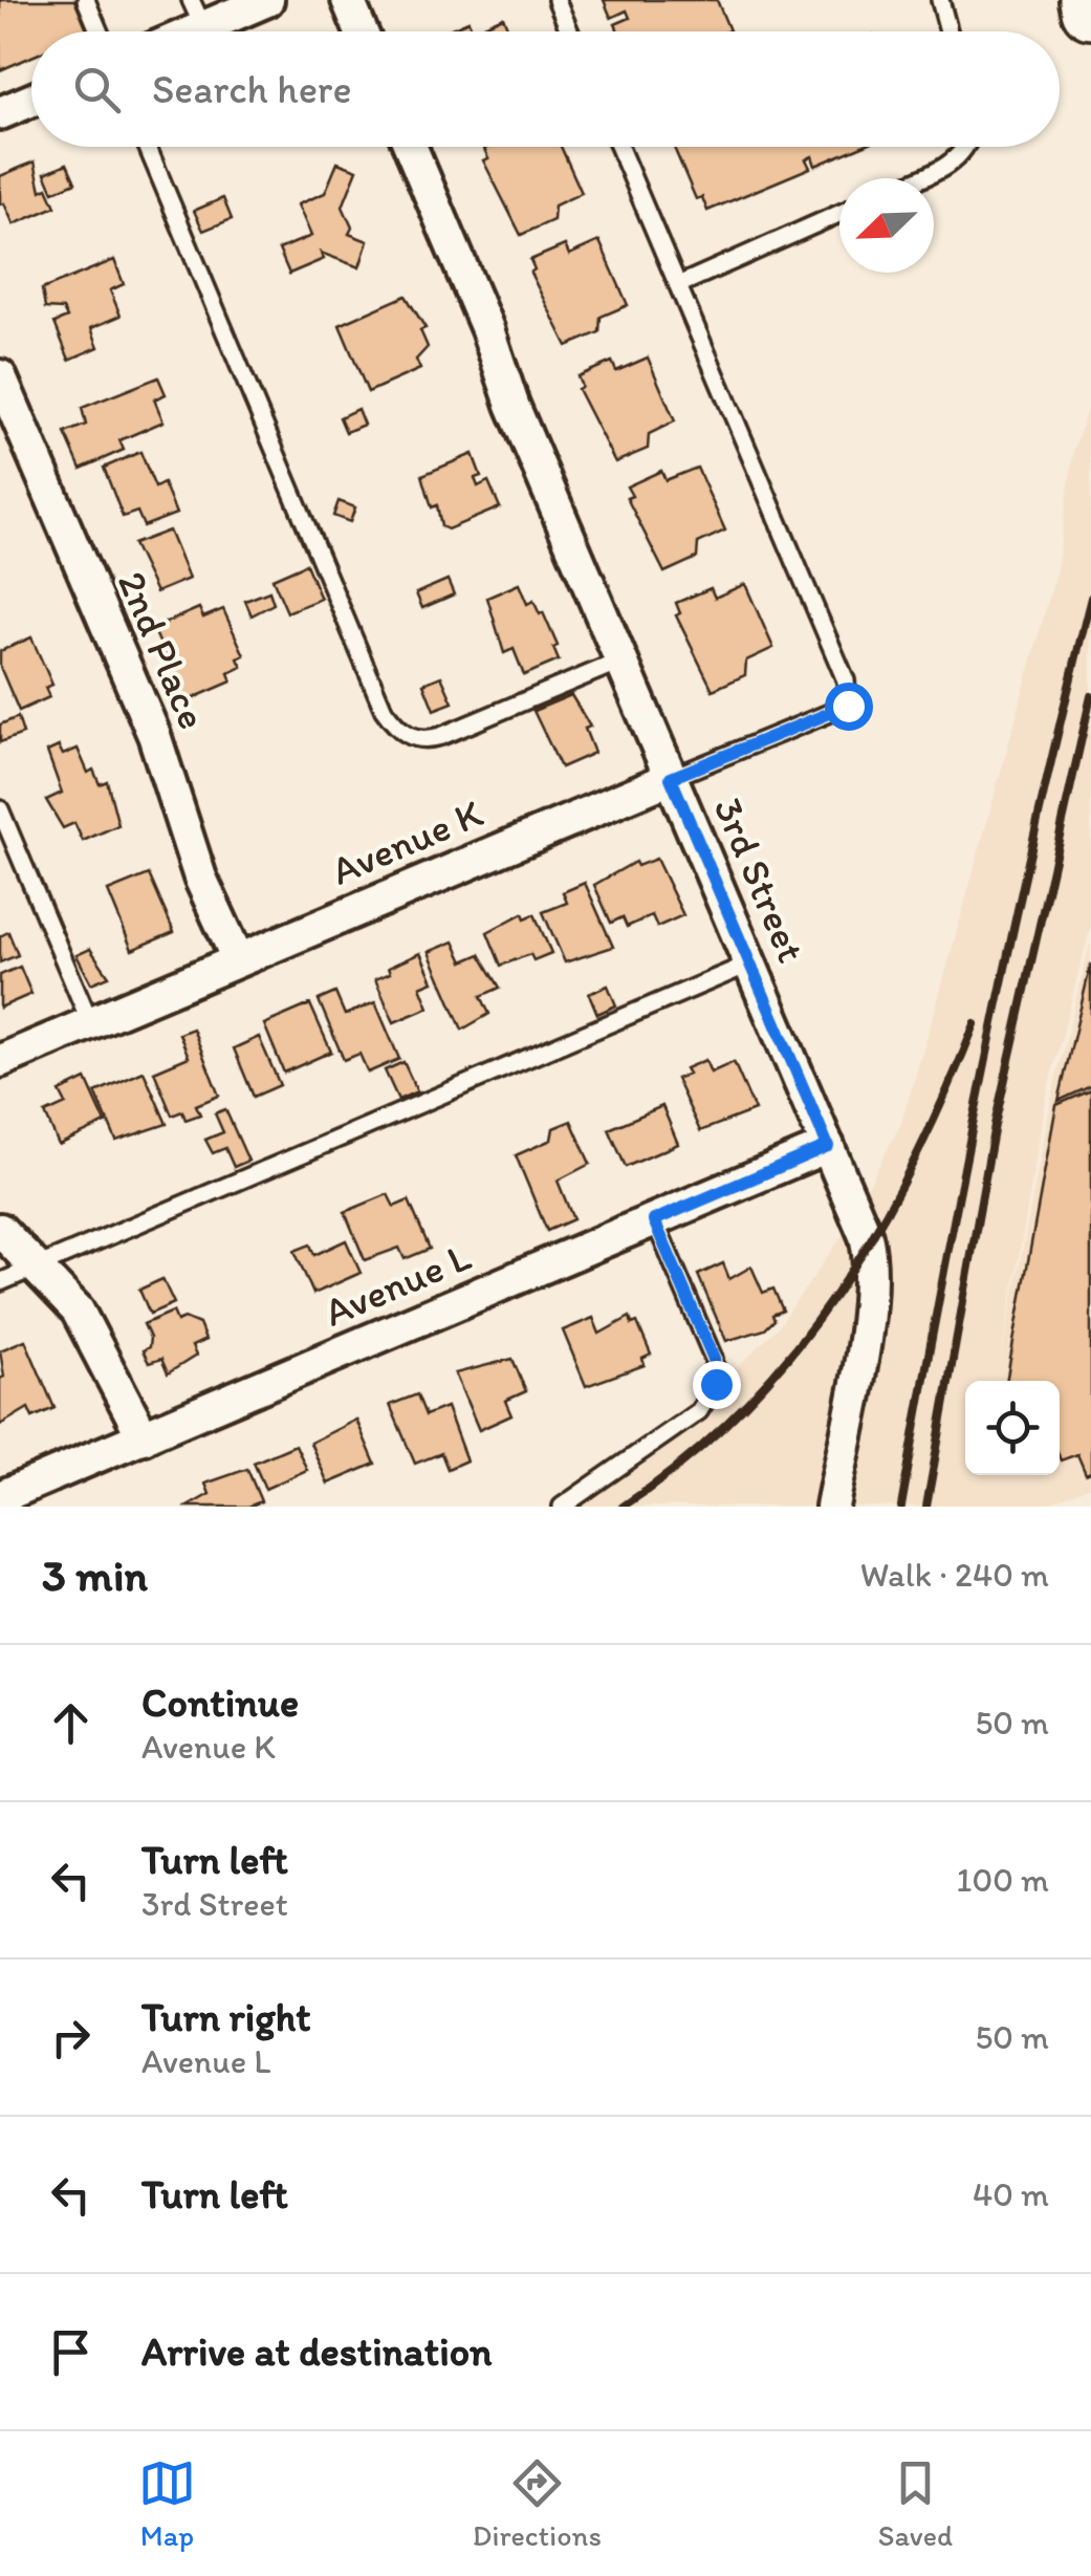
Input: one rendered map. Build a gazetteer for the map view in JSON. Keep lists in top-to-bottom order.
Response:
{
  "streets": {
    "street": [
      "2nd Place",
      "Avenue K",
      "3rd Street",
      "Avenue L"
    ]
  },
  "crossings": [
    ["2nd Place", "Avenue K"],
    ["Avenue K", "3rd Street"],
    ["3rd Street", "Avenue L"]
  ],
  "north": "bottom left",
  "page": {
    "search": "Search here",
    "heading": ["3 min", "Walk · 240 m"],
    "list": [
      ["Continue", "Avenue K", "50 m"],
      ["Turn left", "3rd Street", "100 m"],
      ["Turn right", "Avenue L", "50 m"],
      ["Turn left", "40 m"],
      "Arrive at destination"
    ],
    "nav": ["Map", "Directions", "Saved"]
  }
}
